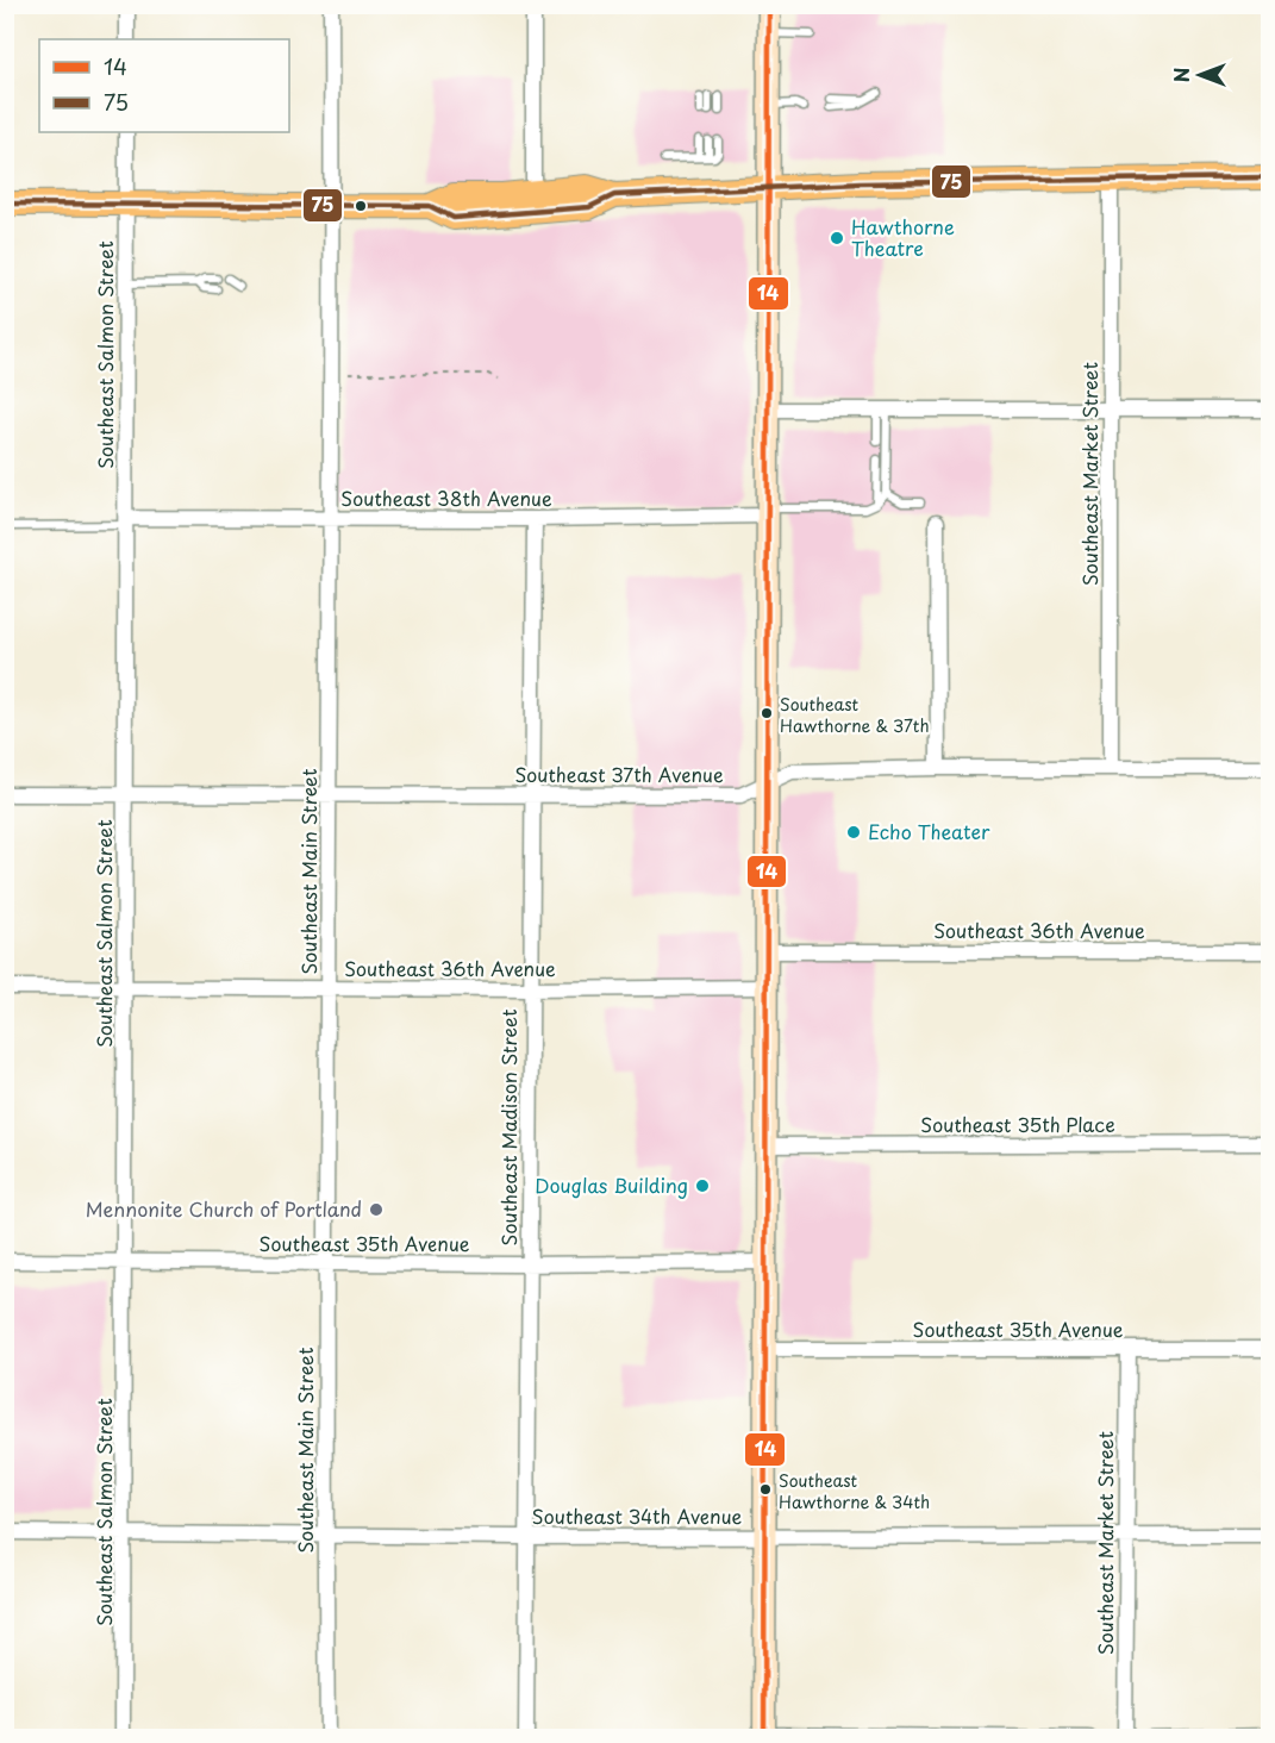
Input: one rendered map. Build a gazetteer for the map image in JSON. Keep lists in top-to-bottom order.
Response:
{
  "streets": {
    "street": [
      "Southeast Salmon Street",
      "Southeast Market Street",
      "Southeast 38th Avenue",
      "Southeast 37th Avenue",
      "Southeast Main Street",
      "Southeast 36th Avenue",
      "Southeast 35th Place",
      "Southeast Madison Street",
      "Southeast 35th Avenue",
      "Southeast 34th Avenue"
    ]
  },
  "crossings": [
    ["Southeast Salmon Street", "Southeast 38th Avenue"],
    ["Southeast Salmon Street", "Southeast 37th Avenue"],
    ["Southeast Salmon Street", "Southeast 36th Avenue"],
    ["Southeast Salmon Street", "Southeast 35th Avenue"],
    ["Southeast Salmon Street", "Southeast 34th Avenue"],
    ["Southeast Market Street", "Southeast 37th Avenue"],
    ["Southeast Market Street", "Southeast 35th Avenue"],
    ["Southeast Market Street", "Southeast 34th Avenue"],
    ["Southeast 38th Avenue", "Southeast Main Street"],
    ["Southeast 38th Avenue", "Southeast Madison Street"],
    ["Southeast 37th Avenue", "Southeast Main Street"],
    ["Southeast 37th Avenue", "Southeast Madison Street"],
    ["Southeast Main Street", "Southeast 36th Avenue"],
    ["Southeast Main Street", "Southeast 35th Avenue"],
    ["Southeast Main Street", "Southeast 34th Avenue"],
    ["Southeast 36th Avenue", "Southeast Madison Street"],
    ["Southeast Madison Street", "Southeast 35th Avenue"],
    ["Southeast Madison Street", "Southeast 34th Avenue"]
  ],
  "places": [
    "Hawthorne Theatre",
    "Southeast Hawthorne & 37th",
    "Echo Theater",
    "Douglas Building",
    "Mennonite Church of Portland",
    "Southeast Hawthorne & 34th"
  ],
  "lines": ["transit line 14", "transit line 75"],
  "legend": ["14", "75"],
  "north": "left"
}
